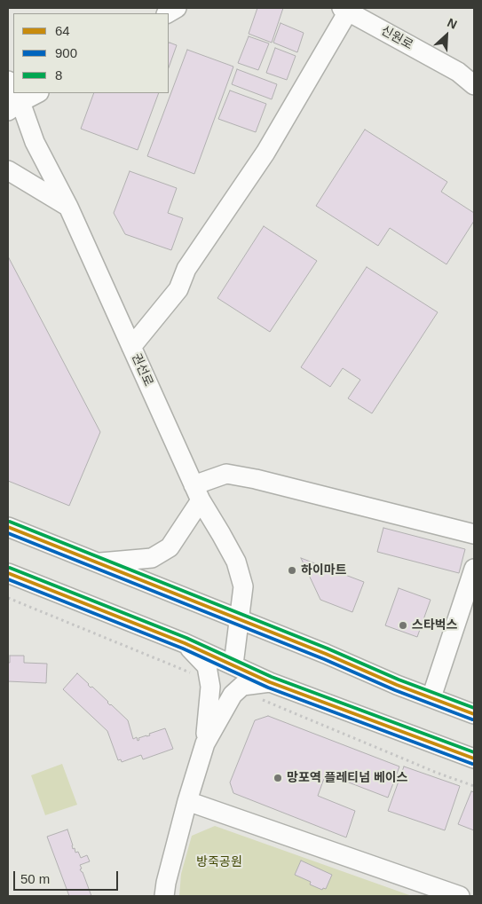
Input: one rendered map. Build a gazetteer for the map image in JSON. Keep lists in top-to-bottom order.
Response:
{
  "streets": {
    "street": ["신원로", "권선로"]
  },
  "parks": ["방죽공원"],
  "places": ["하이마트", "스타벅스", "망포역 플레티넘 베이스"],
  "lines": ["transit line 8", "transit line 64", "transit line 900"],
  "legend": ["64", "900", "8"],
  "scale_bar": "50 m",
  "north": "top right"
}
